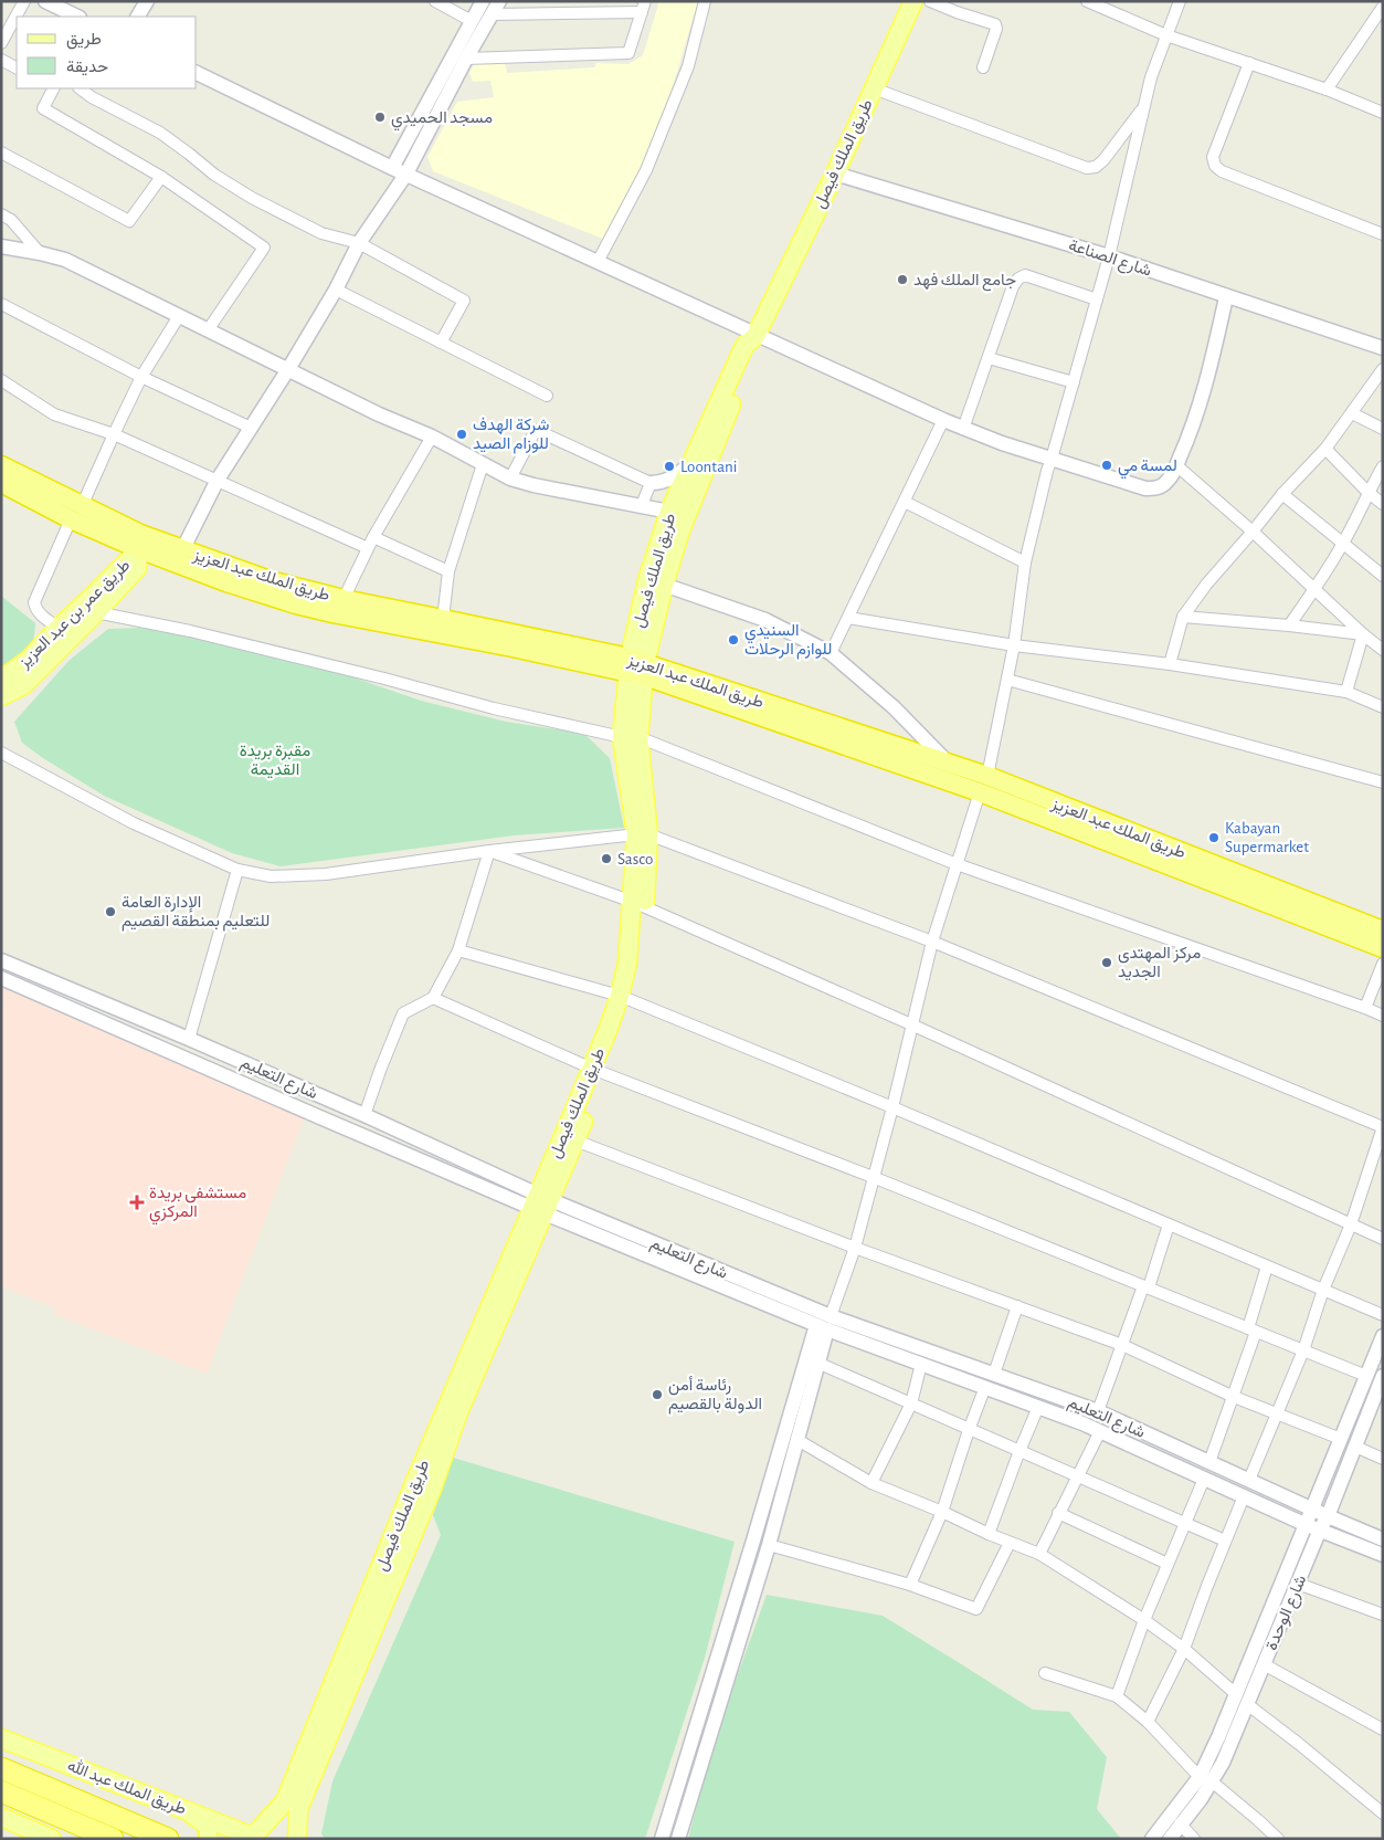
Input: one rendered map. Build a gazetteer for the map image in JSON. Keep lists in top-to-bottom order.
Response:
{
  "streets": {
    "highway": ["طريق الملك عبد العزيز", "طريق الملك عبد الله"],
    "main road": ["طريق الملك فيصل", "طريق عمر بن عبد العزيز"],
    "street": ["شارع الصناعة", "شارع التعليم", "شارع الوحدة"]
  },
  "crossings": [
    ["طريق الملك فيصل", "شارع الصناعة"],
    ["طريق الملك فيصل", "طريق الملك عبد العزيز"],
    ["طريق الملك فيصل", "شارع التعليم"],
    ["طريق الملك فيصل", "طريق الملك عبد الله"],
    ["طريق الملك عبد العزيز", "طريق عمر بن عبد العزيز"],
    ["شارع التعليم", "شارع الوحدة"]
  ],
  "parks": ["مقبرة بريدة القديمة"],
  "places": {
    "other": [
      "مسجد الحميدي",
      "جامع الملك فهد",
      "شركة الهدف للوزام الصيد",
      "لمسة مي",
      "Loontani",
      "السنيدي للوازم الرحلات",
      "Kabayan Supermarket",
      "Sasco",
      "الإدارة العامة للتعليم بمنطقة القصيم",
      "مركز المهتدى الجديد",
      "رئاسة أمن الدولة بالقصيم"
    ],
    "health": ["مستشفى بريدة المركزي"]
  },
  "legend": ["طريق", "حديقة"]
}
